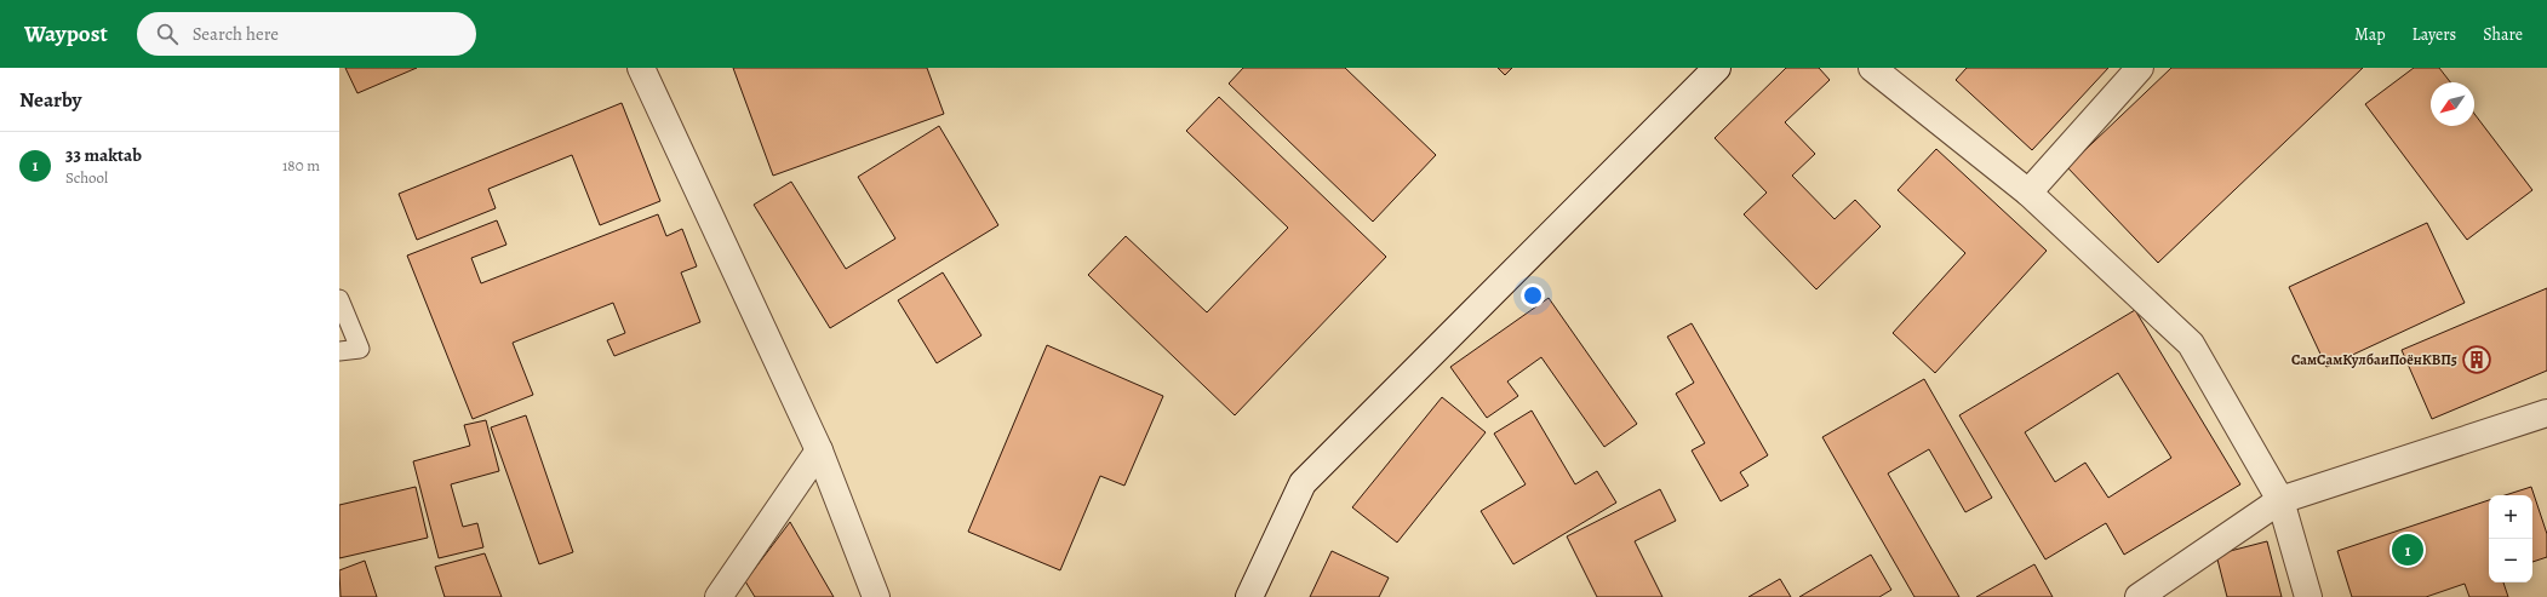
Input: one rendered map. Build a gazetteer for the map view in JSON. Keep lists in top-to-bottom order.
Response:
{
  "places": {
    "building": ["СамСамКулбаиПоёнКВП5"]
  },
  "north": "bottom left",
  "page": {
    "header": "Waypost",
    "search": "Search here",
    "nav": ["Map", "Layers", "Share"],
    "heading": "Nearby",
    "list": [
      {
        "mark": "1",
        "name": "33 maktab",
        "note": "School",
        "value": "180 m"
      }
    ],
    "map_buttons": ["+", "−"],
    "pins": "1"
  }
}
